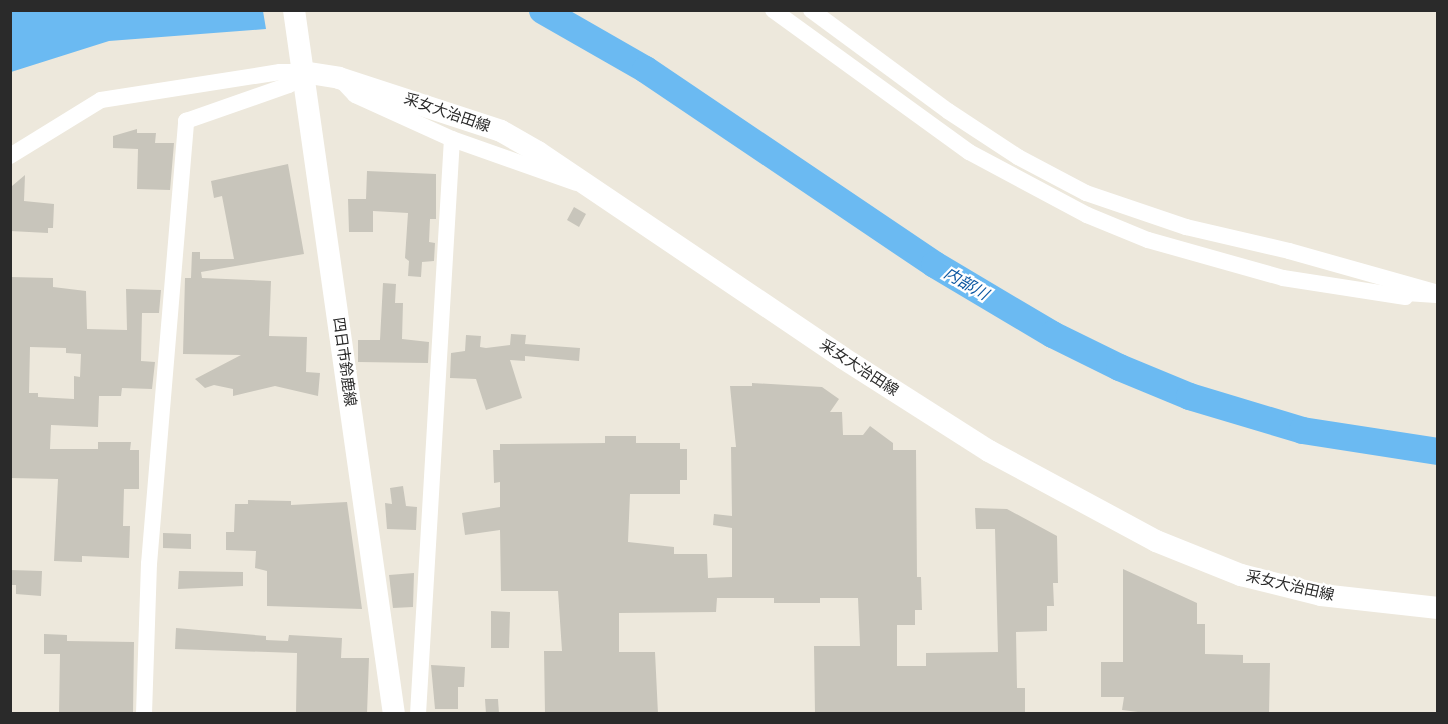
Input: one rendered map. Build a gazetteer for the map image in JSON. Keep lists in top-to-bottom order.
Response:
{
  "streets": {
    "main road": ["采女大治田線", "四日市鈴鹿線"]
  },
  "crossings": [
    ["采女大治田線", "四日市鈴鹿線"]
  ],
  "water": ["内部川"]
}
